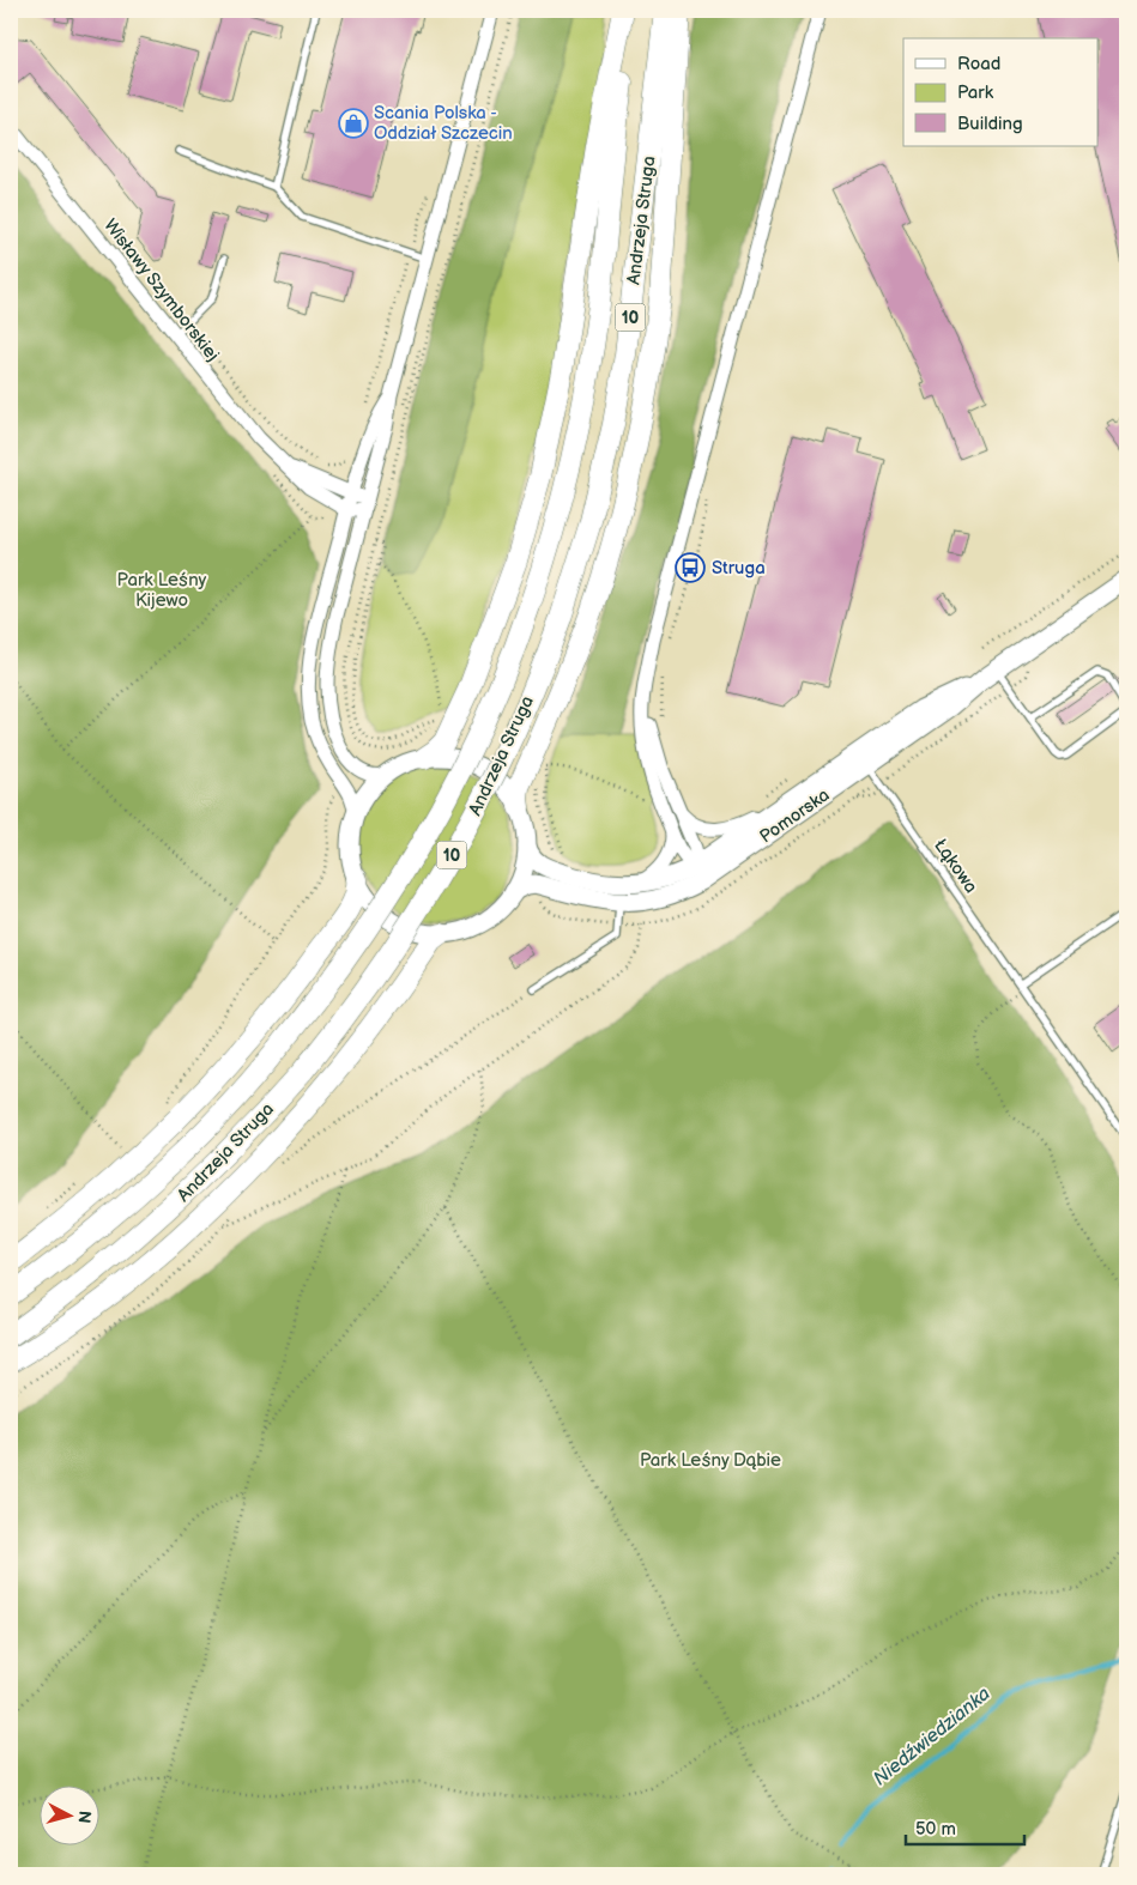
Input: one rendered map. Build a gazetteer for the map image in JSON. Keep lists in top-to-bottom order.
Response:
{
  "streets": {
    "main road": ["Andrzeja Struga", "10"],
    "street": ["Wisławy Szymborskiej", "Pomorska"],
    "lane": ["Łąkowa"]
  },
  "crossings": [
    ["Pomorska", "Łąkowa"]
  ],
  "water": ["Niedźwiedzianka"],
  "parks": ["Park Leśny Kijewo", "Park Leśny Dąbie"],
  "places": {
    "shop": ["Scania Polska - Oddział Szczecin"],
    "bus stop": ["Struga"]
  },
  "legend": ["Road", "Park", "Building"],
  "scale_bar": "50 m",
  "north": "right"
}
